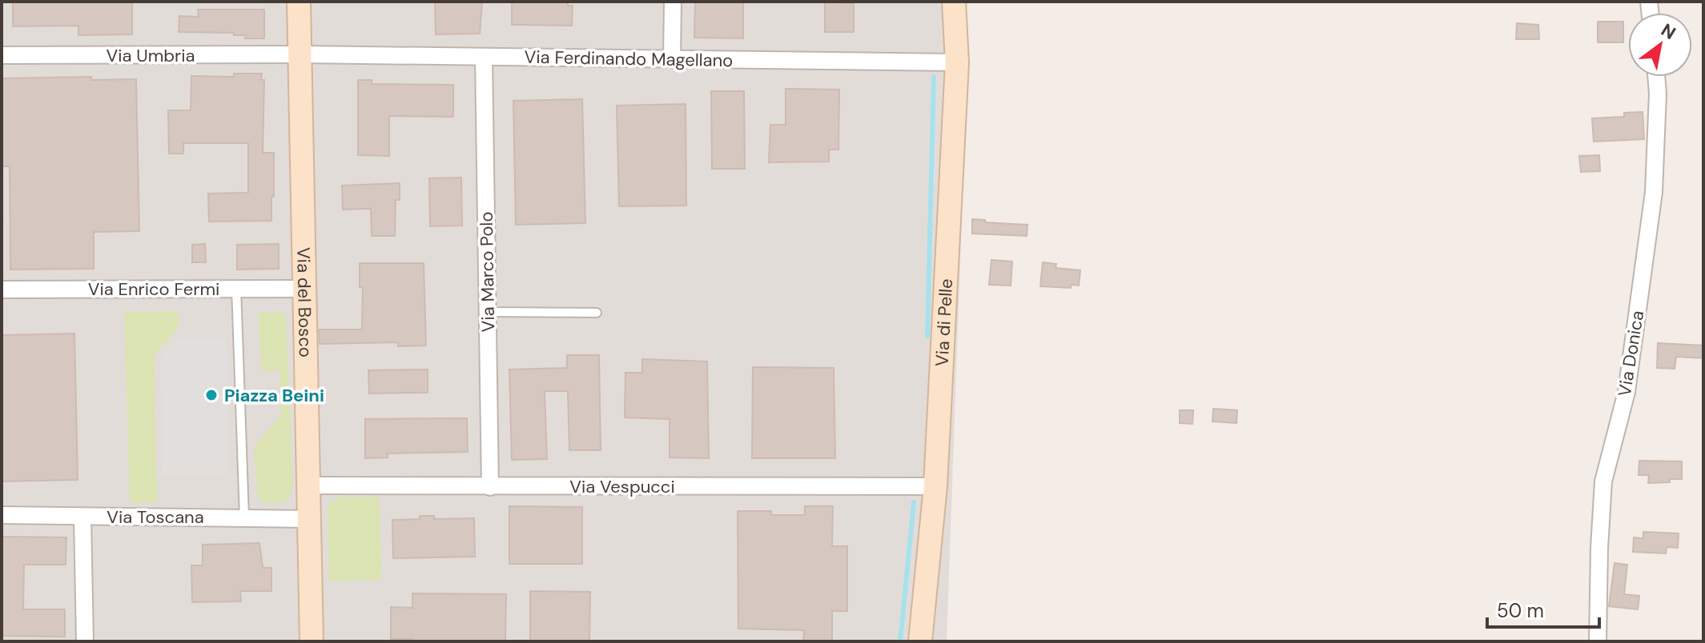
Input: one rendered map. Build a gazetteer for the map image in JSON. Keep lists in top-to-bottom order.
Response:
{
  "streets": {
    "street": [
      "Via Umbria",
      "Via Ferdinando Magellano",
      "Via Marco Polo",
      "Via Enrico Fermi",
      "Via del Bosco",
      "Via di Pelle",
      "Via Donica",
      "Via Vespucci",
      "Via Toscana"
    ]
  },
  "crossings": [
    ["Via Umbria", "Via Ferdinando Magellano"],
    ["Via Umbria", "Via del Bosco"],
    ["Via Ferdinando Magellano", "Via Marco Polo"],
    ["Via Ferdinando Magellano", "Via del Bosco"],
    ["Via Ferdinando Magellano", "Via di Pelle"],
    ["Via Marco Polo", "Via Vespucci"],
    ["Via Enrico Fermi", "Via del Bosco"],
    ["Via del Bosco", "Via Vespucci"],
    ["Via del Bosco", "Via Toscana"],
    ["Via di Pelle", "Via Vespucci"]
  ],
  "places": ["Piazza Beini"],
  "scale_bar": "50 m",
  "north": "top right"
}
